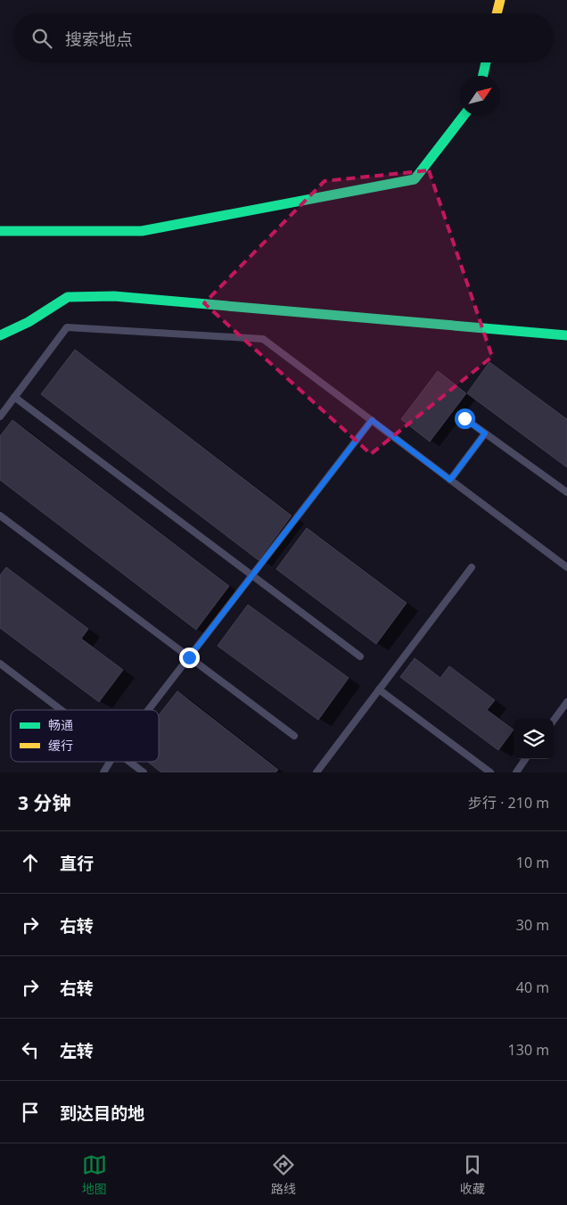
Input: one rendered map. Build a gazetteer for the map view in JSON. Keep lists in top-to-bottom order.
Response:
{
  "legend": ["畅通", "缓行"],
  "north": "top right",
  "page": {
    "search": "搜索地点",
    "heading": ["3 分钟", "步行 · 210 m"],
    "list": [
      ["直行", "10 m"],
      ["右转", "30 m"],
      ["右转", "40 m"],
      ["左转", "130 m"],
      "到达目的地"
    ],
    "nav": ["地图", "路线", "收藏"]
  }
}
